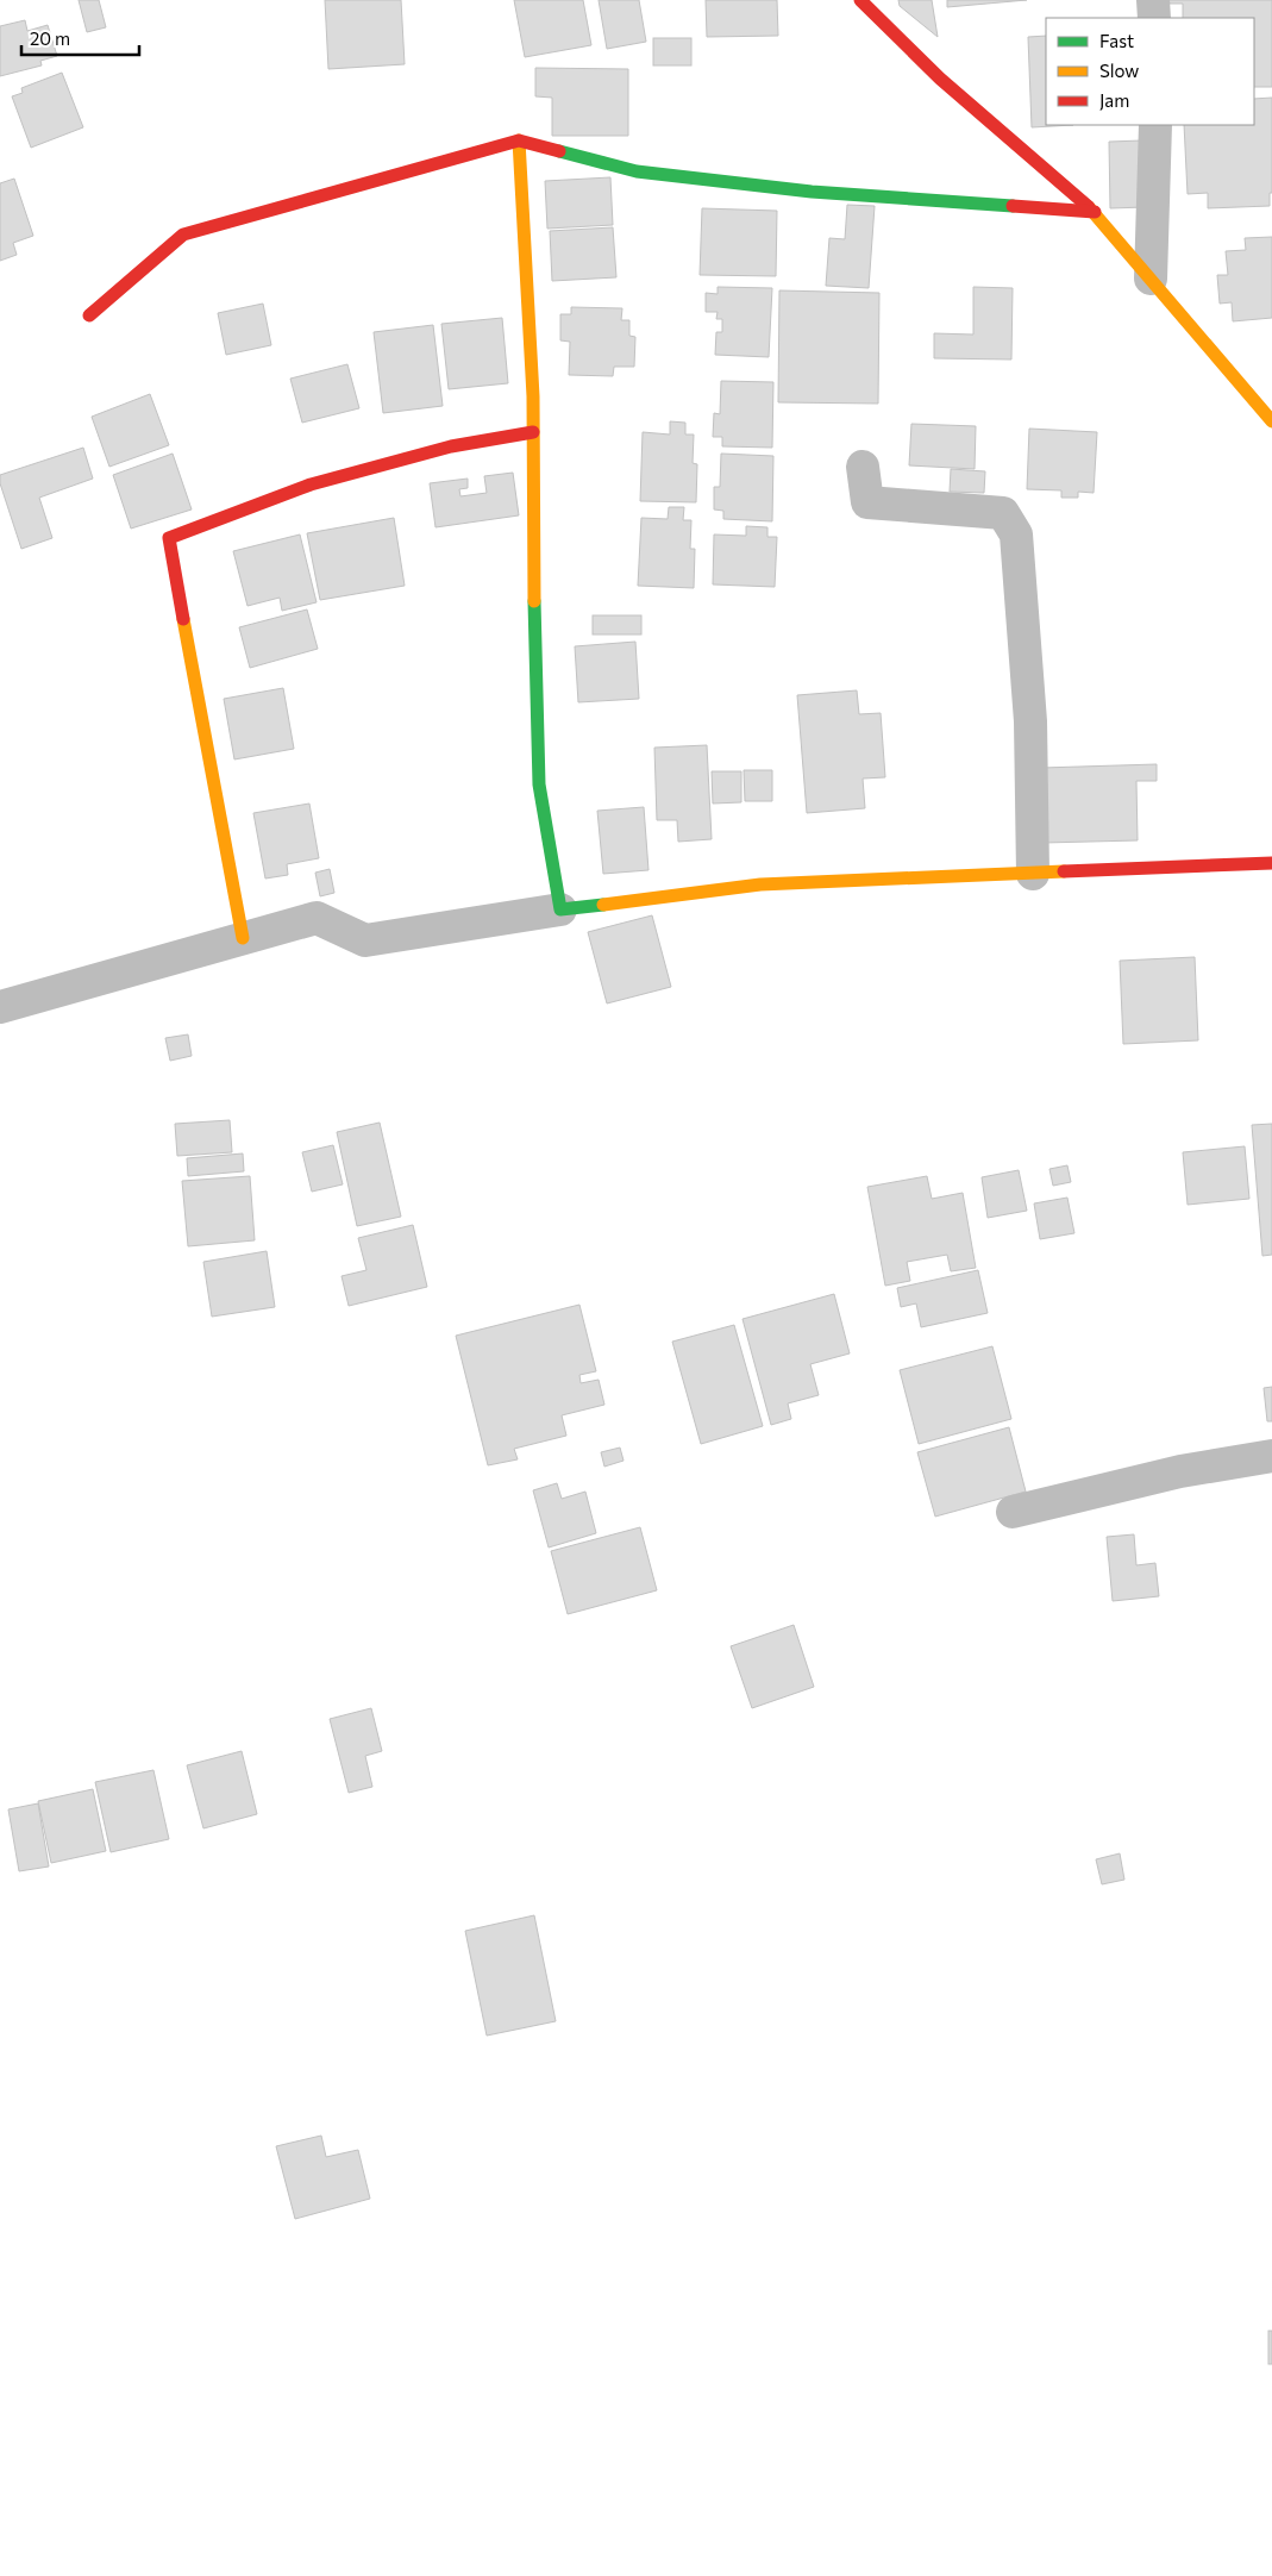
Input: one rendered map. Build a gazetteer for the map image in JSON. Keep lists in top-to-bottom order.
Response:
{
  "legend": ["Fast", "Slow", "Jam"],
  "scale_bar": "20 m"
}
